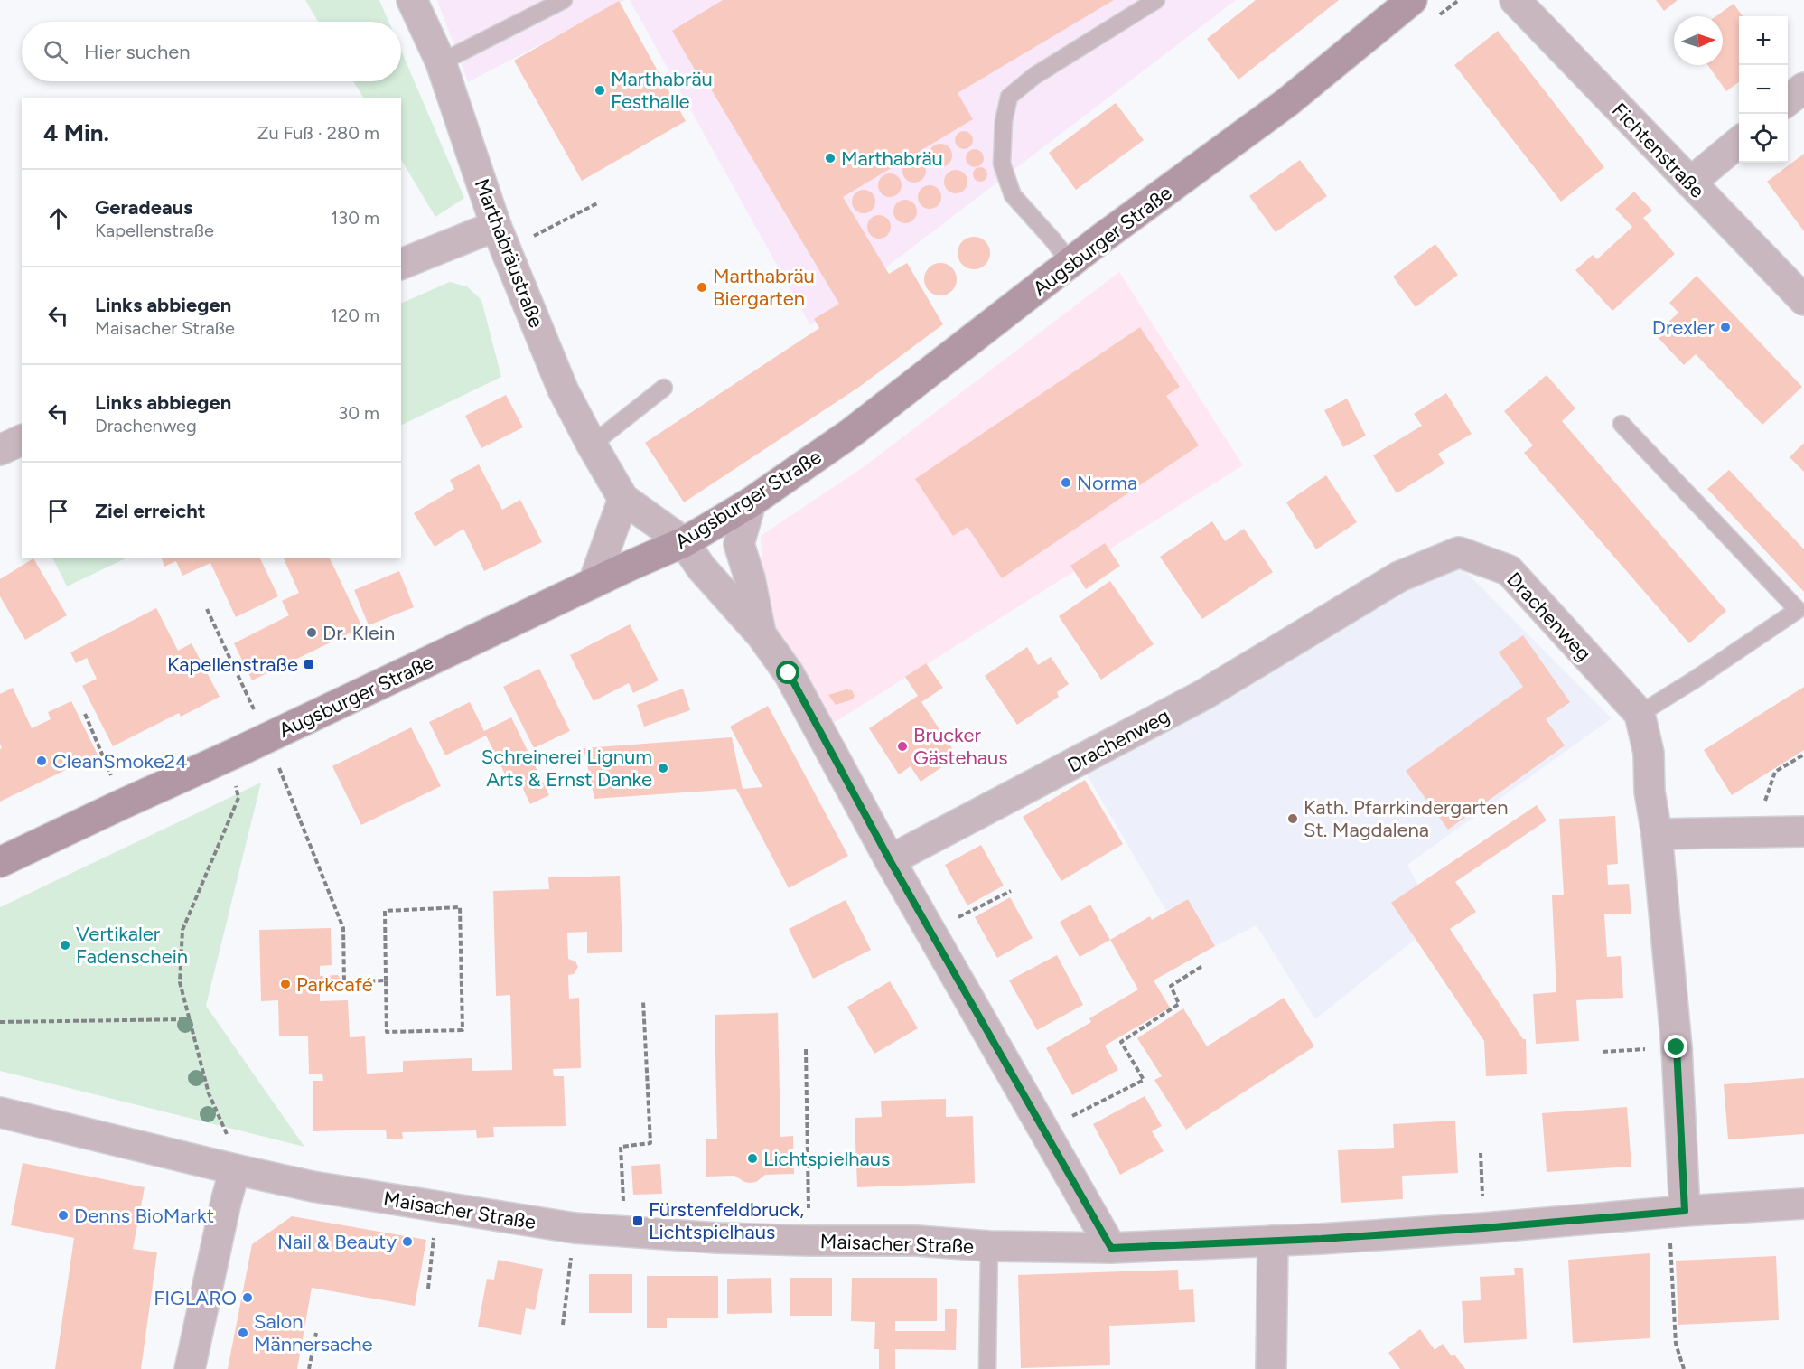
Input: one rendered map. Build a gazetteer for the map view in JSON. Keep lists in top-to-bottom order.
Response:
{
  "streets": {
    "street": [
      "Fichtenstraße",
      "Augsburger Straße",
      "Marthabräustraße",
      "Drachenweg",
      "Maisacher Straße"
    ]
  },
  "crossings": [
    ["Augsburger Straße", "Marthabräustraße"],
    ["Drachenweg", "Maisacher Straße"]
  ],
  "places": {
    "other": [
      "Marthabräu Festhalle",
      "Marthabräu",
      "Marthabräu Biergarten",
      "Drexler",
      "Norma",
      "Dr. Klein",
      "Brucker Gästehaus",
      "CleanSmoke24",
      "Schreinerei Lignum Arts & Ernst Danke",
      "Kath. Pfarrkindergarten St. Magdalena",
      "Vertikaler Fadenschein",
      "Parkcafé",
      "Lichtspielhaus",
      "Denns BioMarkt",
      "Nail & Beauty",
      "FIGLARO",
      "Salon Männersache"
    ],
    "transit": ["Kapellenstraße", "Fürstenfeldbruck, Lichtspielhaus"]
  },
  "north": "right",
  "page": {
    "map_buttons": ["+", "−"],
    "search": "Hier suchen",
    "heading": ["4 Min.", "Zu Fuß · 280 m"],
    "list": [
      ["Geradeaus", "Kapellenstraße", "130 m"],
      ["Links abbiegen", "Maisacher Straße", "120 m"],
      ["Links abbiegen", "Drachenweg", "30 m"],
      "Ziel erreicht"
    ]
  }
}
